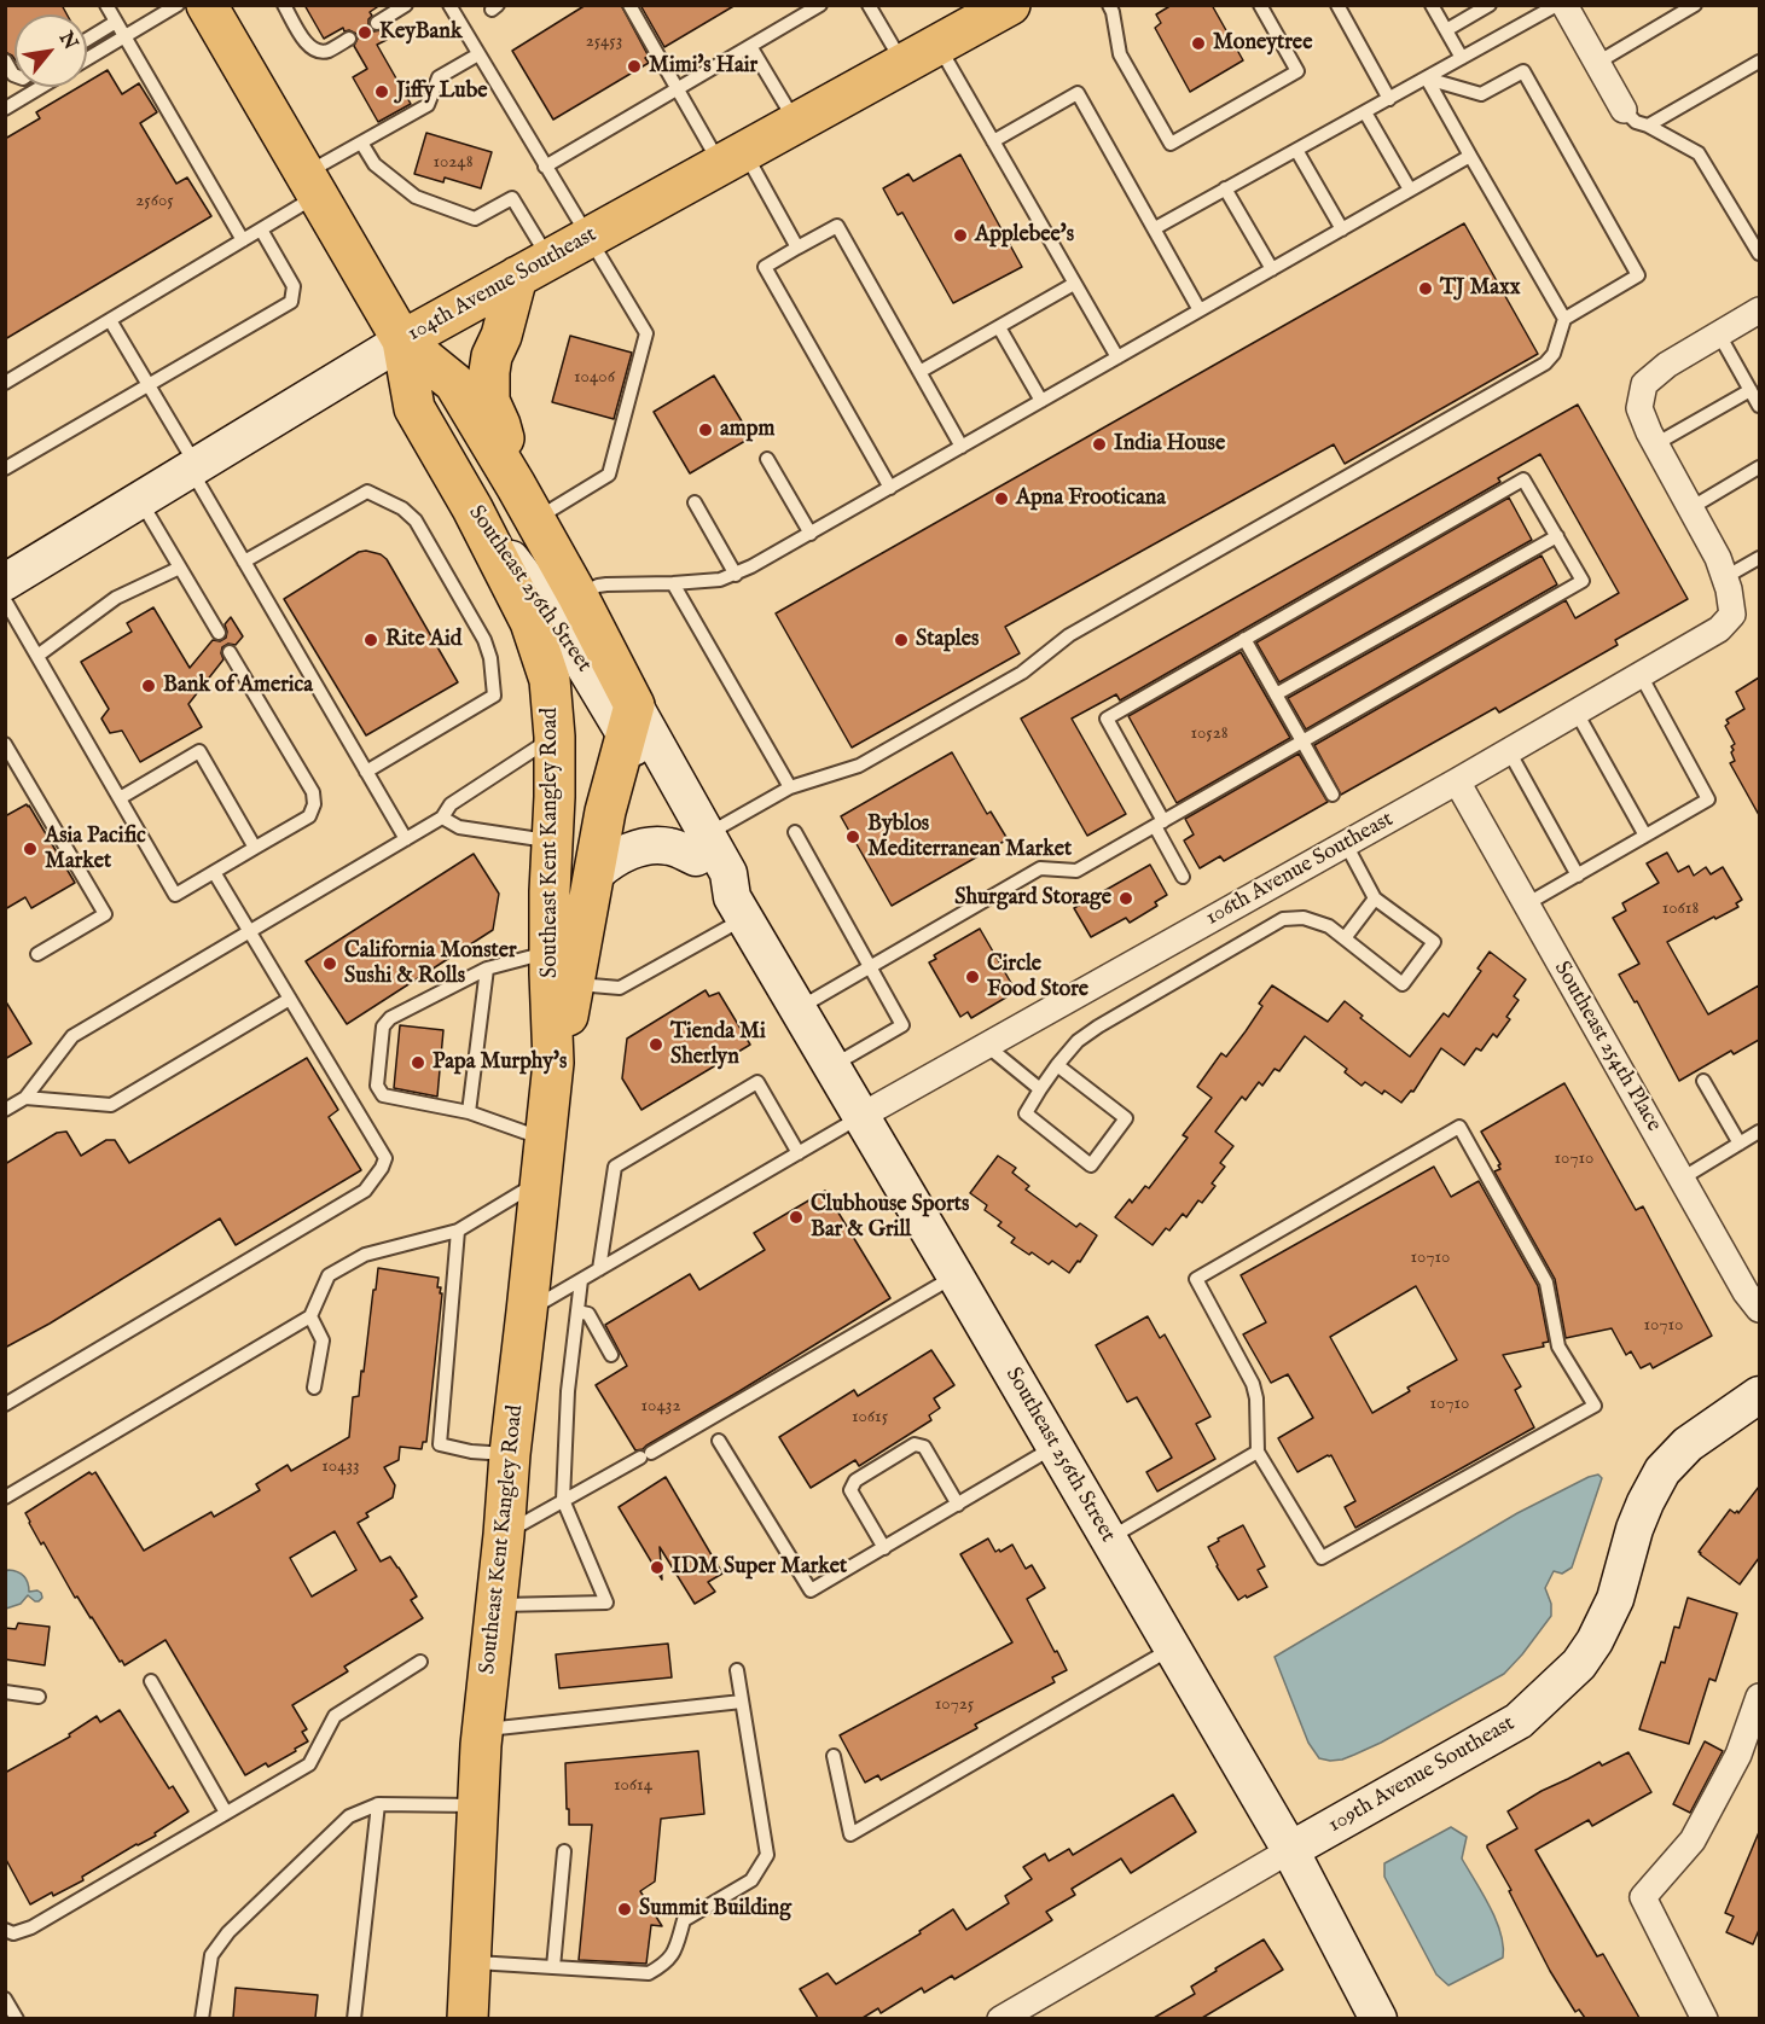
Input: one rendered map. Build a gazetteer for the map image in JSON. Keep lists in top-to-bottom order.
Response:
{
  "streets": {
    "main road": [
      "104th Avenue Southeast",
      "Southeast 256th Street",
      "Southeast Kent Kangley Road",
      "109th Avenue Southeast"
    ],
    "street": ["106th Avenue Southeast", "Southeast 254th Place"]
  },
  "crossings": [
    ["104th Avenue Southeast", "Southeast 256th Street"],
    ["Southeast 256th Street", "Southeast Kent Kangley Road"],
    ["Southeast 256th Street", "106th Avenue Southeast"],
    ["Southeast 256th Street", "109th Avenue Southeast"],
    ["106th Avenue Southeast", "Southeast 254th Place"]
  ],
  "places": [
    "KeyBank",
    "Moneytree",
    "Mimi's Hair",
    "Jiffy Lube",
    "Applebee's",
    "TJ Maxx",
    "ampm",
    "India House",
    "Apna Frooticana",
    "Rite Aid",
    "Staples",
    "Bank of America",
    "Byblos Mediterranean Market",
    "Asia Pacific Market",
    "Shurgard Storage",
    "California Monster Sushi & Rolls",
    "Circle Food Store",
    "Tienda Mi Sherlyn",
    "Papa Murphy's",
    "Clubhouse Sports Bar & Grill",
    "IDM Super Market",
    "Summit Building"
  ],
  "house_numbers": [
    "25453",
    "10248",
    "25605",
    "10406",
    "10528",
    "10618",
    "10710",
    "10710",
    "10710",
    "10710",
    "10432",
    "10615",
    "10433",
    "10725",
    "10614"
  ],
  "north": "top right"
}
